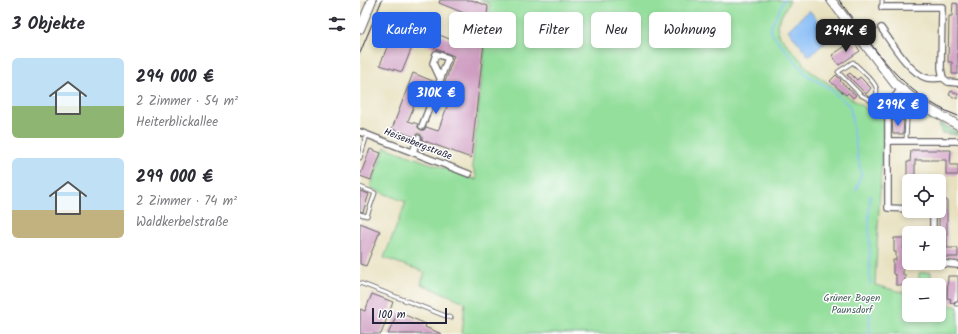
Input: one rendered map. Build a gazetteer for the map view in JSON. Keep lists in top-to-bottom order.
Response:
{
  "streets": {
    "street": ["Heisenbergstraße"]
  },
  "parks": ["Grüner Bogen Paunsdorf"],
  "scale_bar": "100 m",
  "page": {
    "heading": "3 Objekte",
    "chip": [
      "Kaufen",
      "Mieten",
      "Filter",
      "Neu",
      "Wohnung"
    ],
    "price": ["294K €", "310K €", "299K €"],
    "list": [
      {
        "name": "294 000 €",
        "note": "2 Zimmer · 54 m² · Heiterblickallee"
      },
      {
        "name": "299 000 €",
        "note": "2 Zimmer · 74 m² · Waldkerbelstraße"
      }
    ],
    "map_buttons": ["+", "−"],
    "scale": "100 m"
  }
}
